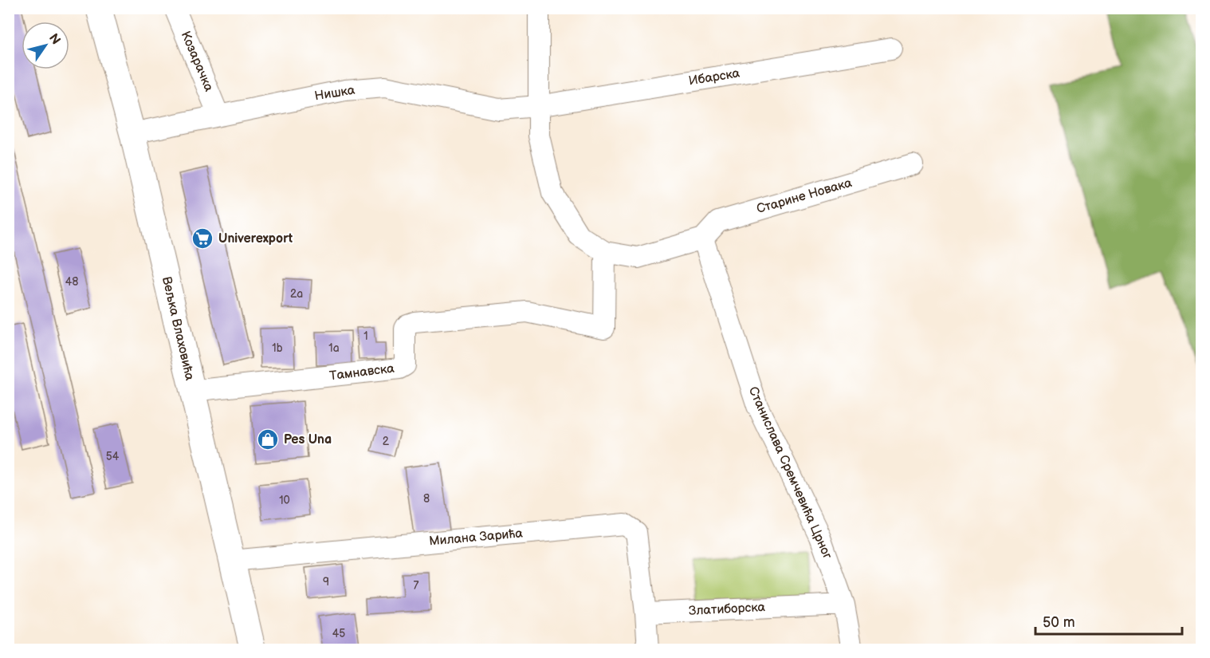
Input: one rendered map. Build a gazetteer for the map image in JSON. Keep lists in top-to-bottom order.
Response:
{
  "streets": {
    "street": [
      "Козарачка",
      "Ибарска",
      "Нишка",
      "Старине Новака",
      "Вељка Влаховића",
      "Тамнавска",
      "Станислава Сремчевића Црног",
      "Милана Зарића",
      "Златиборска"
    ]
  },
  "crossings": [
    ["Козарачка", "Нишка"],
    ["Ибарска", "Нишка"],
    ["Нишка", "Вељка Влаховића"],
    ["Старине Новака", "Станислава Сремчевића Црног"],
    ["Вељка Влаховића", "Тамнавска"],
    ["Вељка Влаховића", "Милана Зарића"],
    ["Станислава Сремчевића Црног", "Златиборска"],
    ["Милана Зарића", "Златиборска"]
  ],
  "places": {
    "supermarket": ["Univerexport"],
    "shop": ["Pes Una"]
  },
  "house_numbers": [
    "48",
    "2a",
    "1",
    "1b",
    "1a",
    "2",
    "54",
    "8",
    "10",
    "9",
    "7",
    "45"
  ],
  "scale_bar": "50 m",
  "north": "top right"
}
